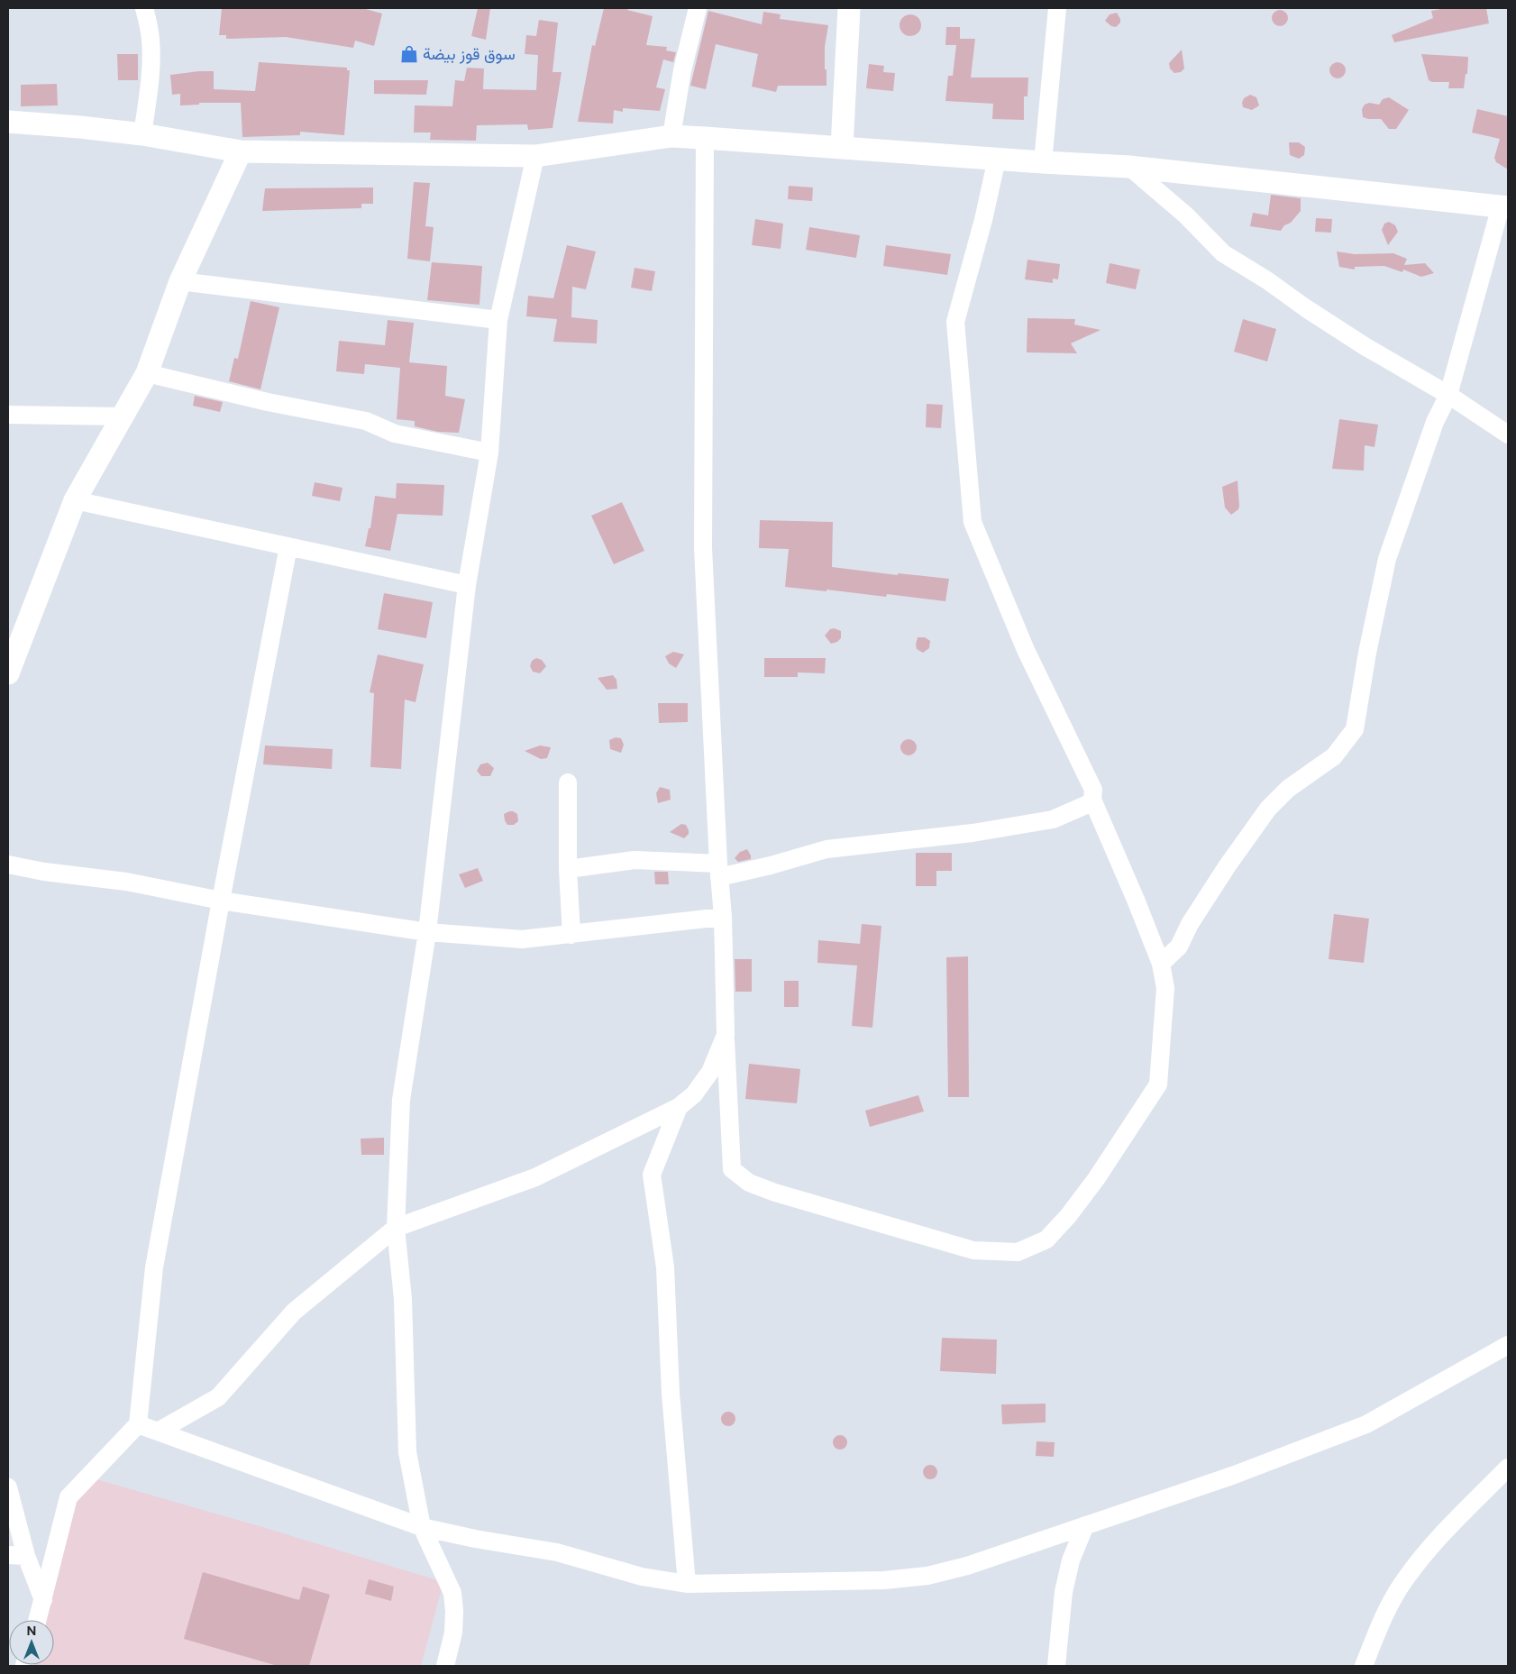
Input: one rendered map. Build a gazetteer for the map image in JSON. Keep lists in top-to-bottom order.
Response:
{
  "places": {
    "shop": ["سوق قوز بيضة"]
  },
  "north": "top"
}
